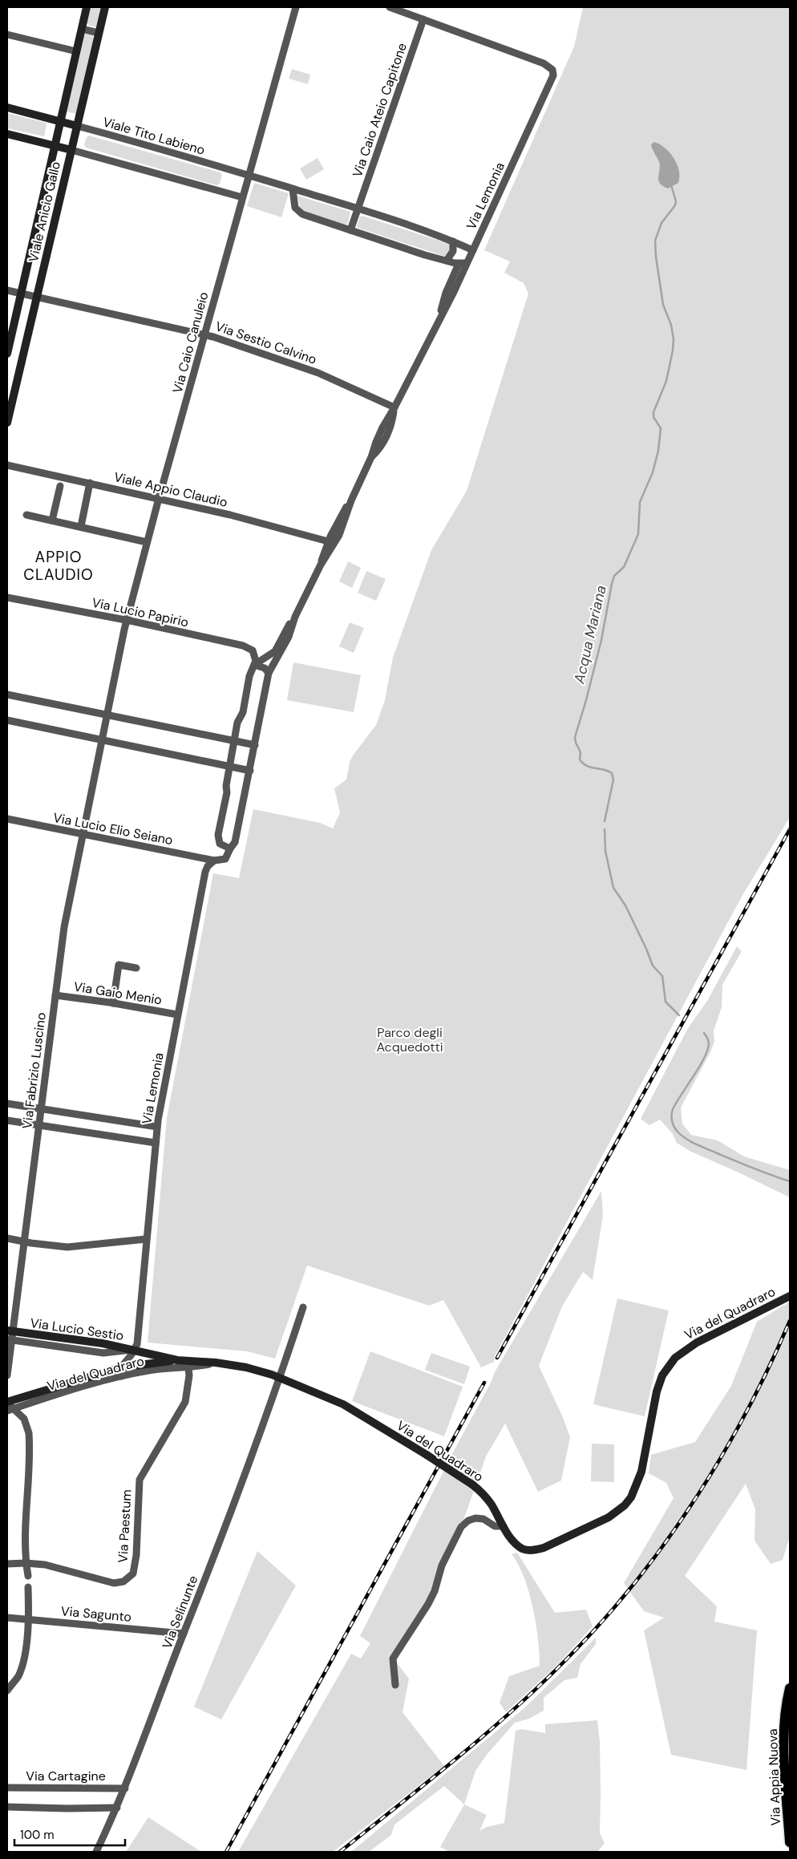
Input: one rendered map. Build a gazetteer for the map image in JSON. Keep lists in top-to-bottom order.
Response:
{
  "streets": {
    "main road": [
      "Viale Tito Labieno",
      "Viale Anicio Gallo",
      "Via del Quadraro",
      "Via Lucio Sestio",
      "Via Appia Nuova"
    ],
    "street": [
      "Via Caio Ateio Capitone",
      "Via Lemonia",
      "Via Caio Canuleio",
      "Via Sestio Calvino",
      "Viale Appio Claudio",
      "Via Lucio Papirio",
      "Via Lucio Elio Seiano",
      "Via Gaio Menio",
      "Via Fabrizio Luscino",
      "Via Paestum",
      "Via Selinunte",
      "Via Sagunto",
      "Via Cartagine"
    ]
  },
  "crossings": [
    ["Via Caio Ateio Capitone", "Viale Tito Labieno"],
    ["Via Caio Ateio Capitone", "Via Lemonia"],
    ["Viale Tito Labieno", "Via Lemonia"],
    ["Viale Tito Labieno", "Viale Anicio Gallo"],
    ["Viale Tito Labieno", "Via Caio Canuleio"],
    ["Via Lemonia", "Via Sestio Calvino"],
    ["Via Lemonia", "Viale Appio Claudio"],
    ["Via Lemonia", "Via Lucio Papirio"],
    ["Via Lemonia", "Via Lucio Elio Seiano"],
    ["Via Lemonia", "Via Gaio Menio"],
    ["Via Lemonia", "Via del Quadraro"],
    ["Via Lemonia", "Via Lucio Sestio"],
    ["Viale Anicio Gallo", "Via Sestio Calvino"],
    ["Via Caio Canuleio", "Via Sestio Calvino"],
    ["Via Caio Canuleio", "Viale Appio Claudio"],
    ["Via Caio Canuleio", "Via Lucio Papirio"],
    ["Via Caio Canuleio", "Via Fabrizio Luscino"],
    ["Via Lucio Elio Seiano", "Via Fabrizio Luscino"],
    ["Via Gaio Menio", "Via Fabrizio Luscino"],
    ["Via Fabrizio Luscino", "Via Lucio Sestio"],
    ["Via del Quadraro", "Via Lucio Sestio"],
    ["Via del Quadraro", "Via Paestum"],
    ["Via del Quadraro", "Via Selinunte"],
    ["Via Selinunte", "Via Sagunto"],
    ["Via Selinunte", "Via Cartagine"]
  ],
  "districts": ["APPIO CLAUDIO"],
  "water": ["Acqua Mariana"],
  "parks": ["Parco degli Acquedotti"],
  "scale_bar": "100 m"
}
